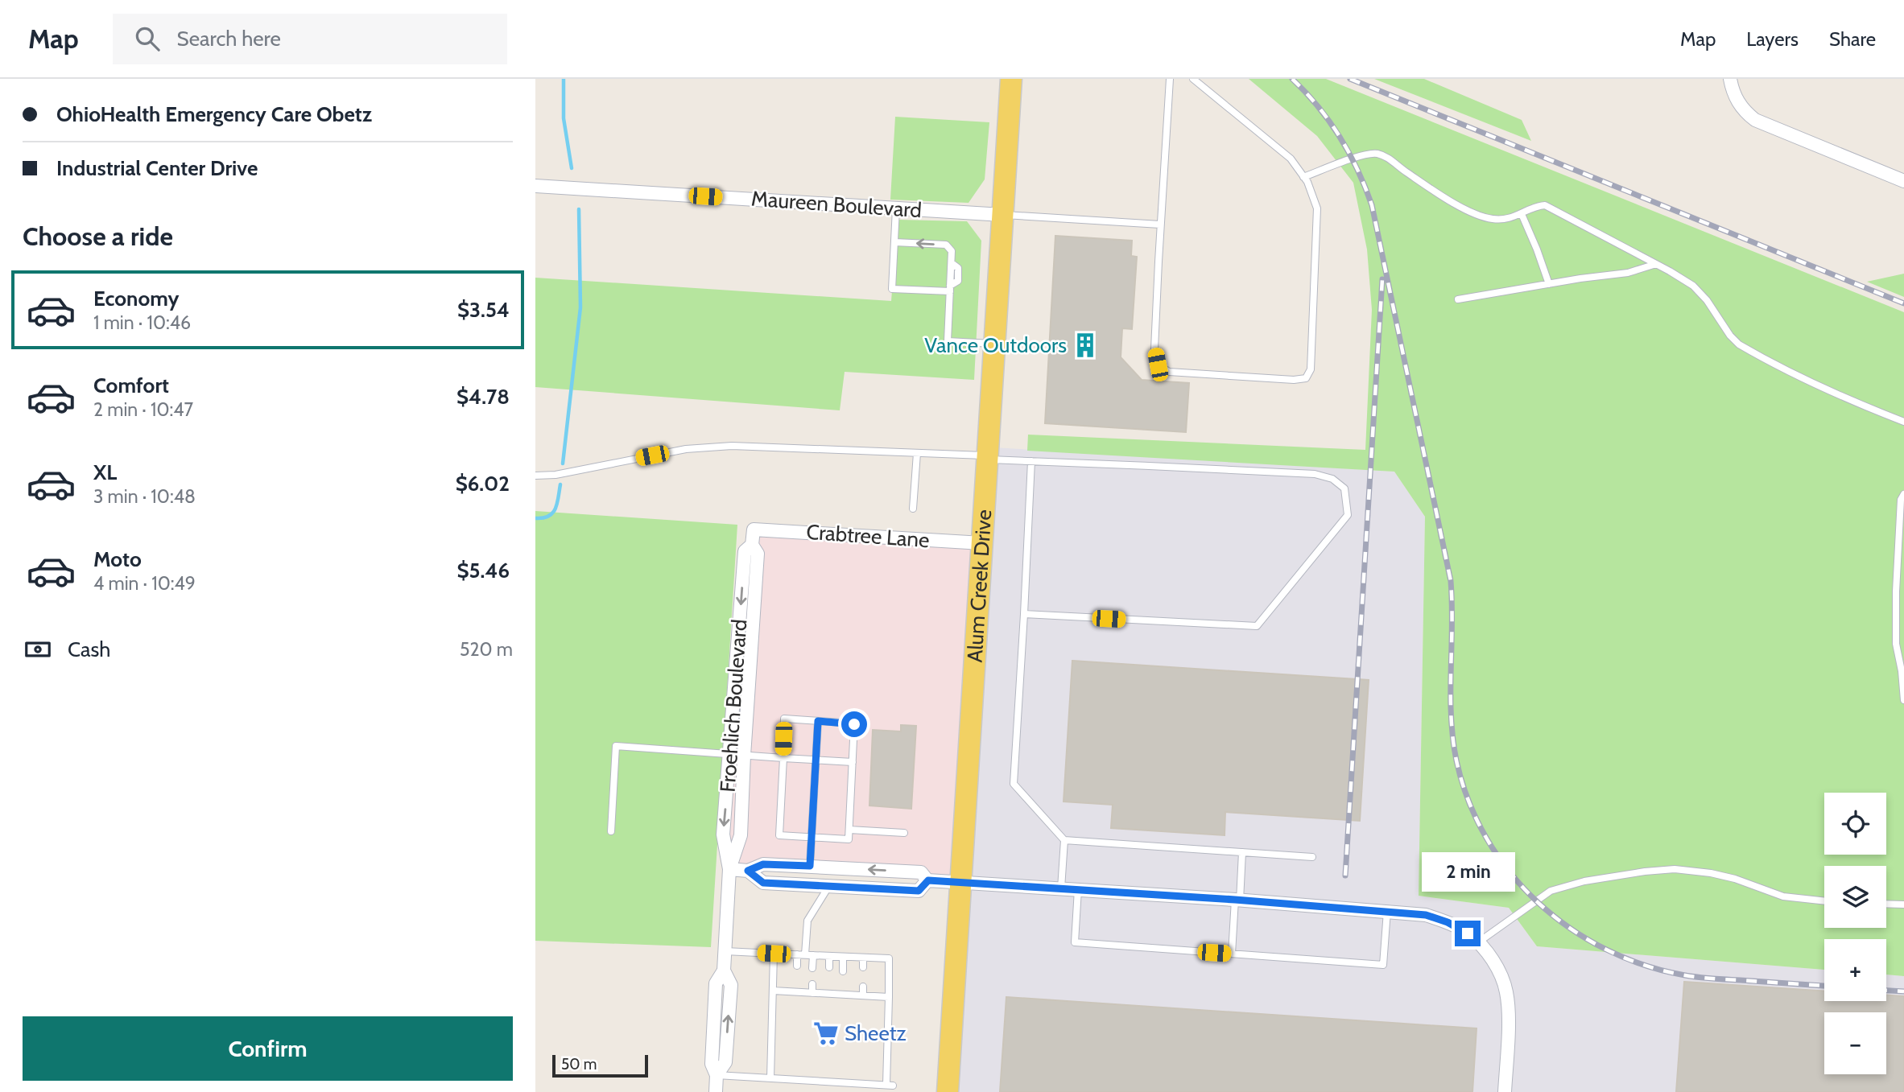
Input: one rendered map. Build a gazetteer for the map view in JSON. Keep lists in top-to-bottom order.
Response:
{
  "streets": {
    "main road": ["Alum Creek Drive"],
    "street": ["Maureen Boulevard", "Crabtree Lane", "Froehlich Boulevard"]
  },
  "crossings": [
    ["Maureen Boulevard", "Alum Creek Drive"],
    ["Crabtree Lane", "Alum Creek Drive"],
    ["Crabtree Lane", "Froehlich Boulevard"]
  ],
  "places": {
    "building": ["Vance Outdoors"],
    "supermarket": ["Sheetz"]
  },
  "scale_bar": "50 m",
  "page": {
    "header": "Map",
    "search": "Search here",
    "nav": ["Map", "Layers", "Share"],
    "banner": ["OhioHealth Emergency Care Obetz", "Industrial Center Drive"],
    "heading": "Choose a ride",
    "list": [
      {
        "name": "Economy",
        "note": "1 min · 10:46",
        "value": "$3.54"
      },
      {
        "name": "Comfort",
        "note": "2 min · 10:47",
        "value": "$4.78"
      },
      {
        "name": "XL",
        "note": "3 min · 10:48",
        "value": "$6.02"
      },
      {
        "name": "Moto",
        "note": "4 min · 10:49",
        "value": "$5.46"
      }
    ],
    "pay": ["Cash", "520 m"],
    "map_buttons": ["+", "−"],
    "bubble": "2 min",
    "buttons": "Confirm",
    "scale": "50 m"
  }
}
